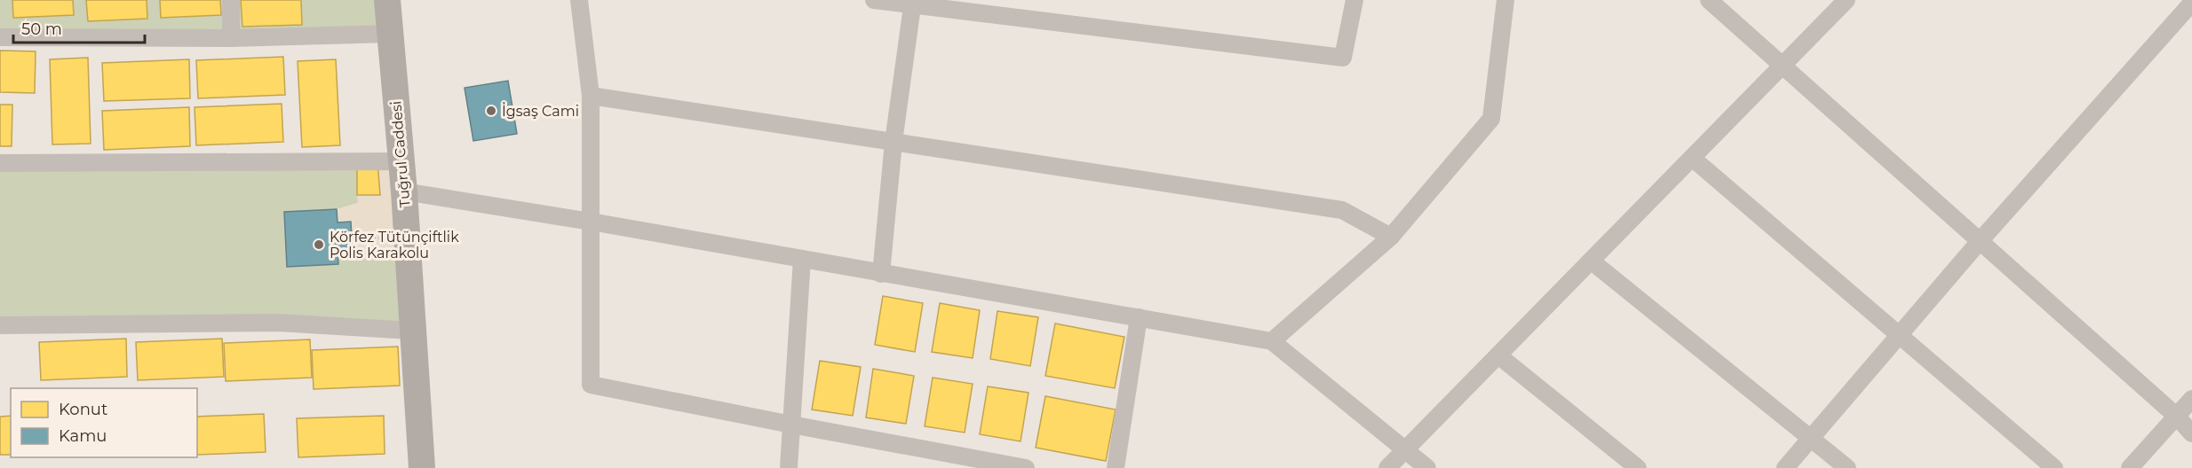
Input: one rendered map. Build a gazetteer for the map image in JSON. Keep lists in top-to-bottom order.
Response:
{
  "streets": {
    "main road": ["Tuğrul Caddesi"]
  },
  "places": ["İgsaş Cami", "Körfez Tütünçiftlik Polis Karakolu"],
  "legend": ["Konut", "Kamu"],
  "scale_bar": "50 m"
}
